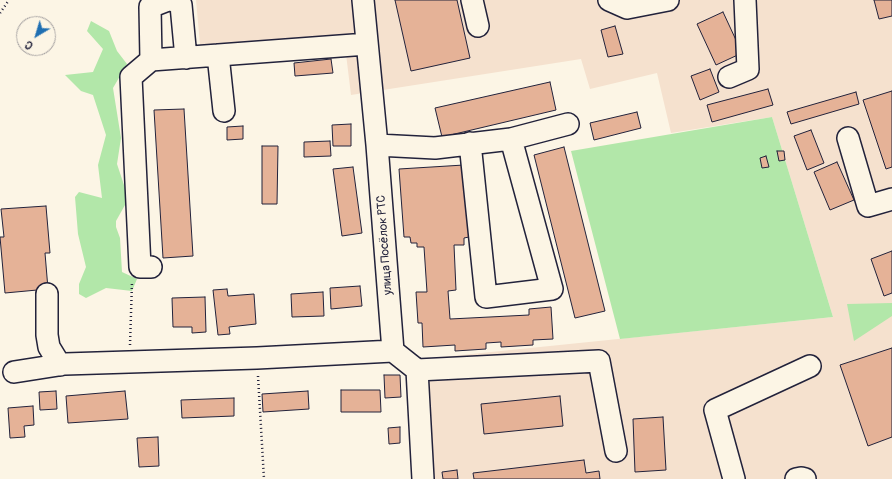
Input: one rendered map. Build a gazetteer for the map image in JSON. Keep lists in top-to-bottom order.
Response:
{
  "streets": {
    "street": ["улица Посёлок РТС"]
  },
  "north": "bottom left"
}
